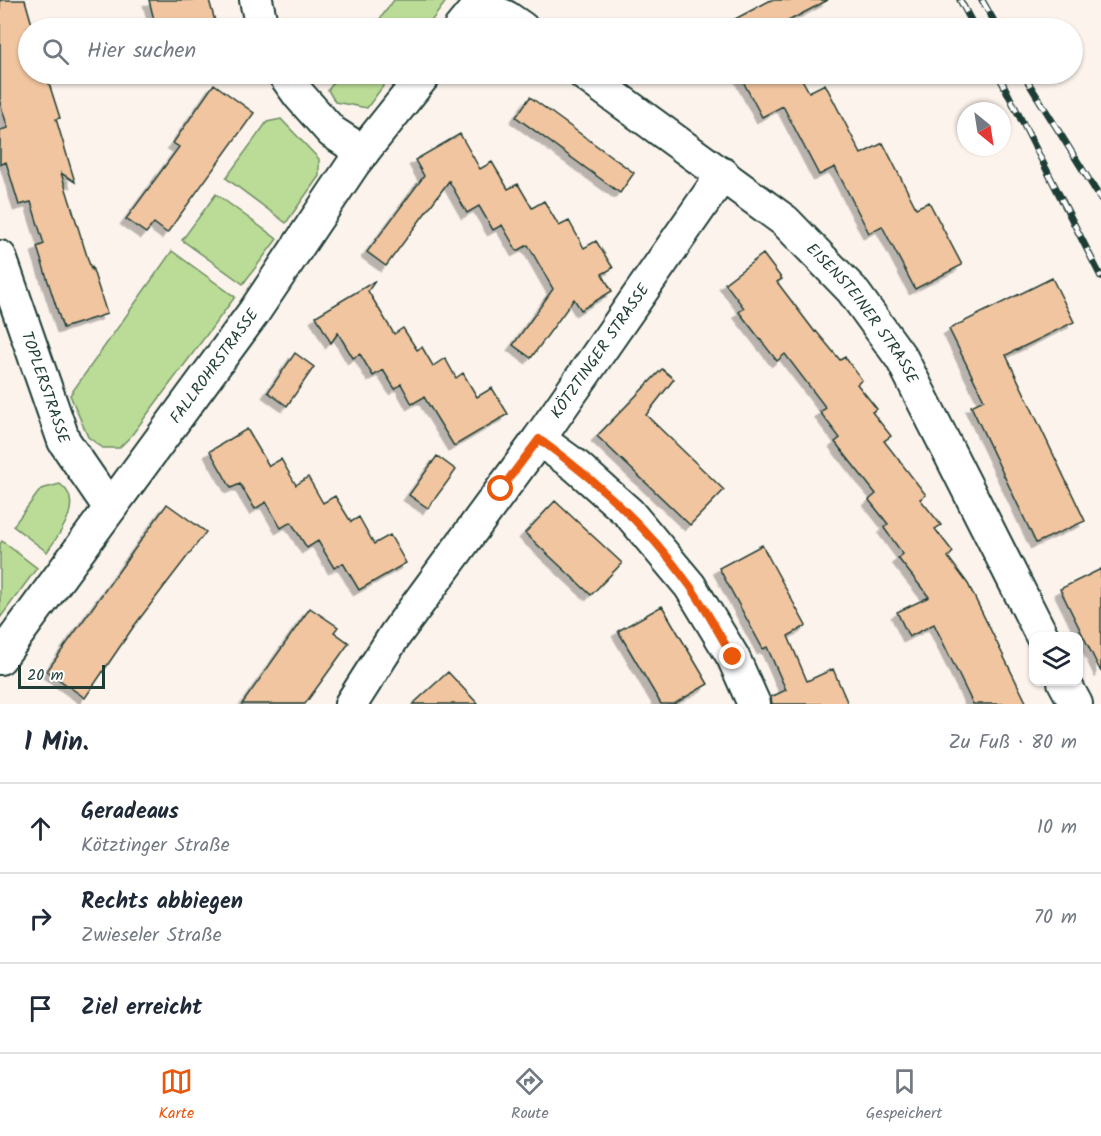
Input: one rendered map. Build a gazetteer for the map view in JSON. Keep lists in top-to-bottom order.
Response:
{
  "streets": {
    "street": [
      "EISENSTEINER STRASSE",
      "KÖTZTINGER STRASSE",
      "FALLROHRSTRASSE",
      "TOPLERSTRASSE"
    ]
  },
  "crossings": [
    ["EISENSTEINER STRASSE", "KÖTZTINGER STRASSE"],
    ["FALLROHRSTRASSE", "TOPLERSTRASSE"]
  ],
  "scale_bar": "20 m",
  "north": "bottom right",
  "page": {
    "search": "Hier suchen",
    "scale": "20 m",
    "heading": ["1 Min.", "Zu Fuß · 80 m"],
    "list": [
      ["Geradeaus", "Kötztinger Straße", "10 m"],
      ["Rechts abbiegen", "Zwieseler Straße", "70 m"],
      "Ziel erreicht"
    ],
    "nav": ["Karte", "Route", "Gespeichert"]
  }
}
